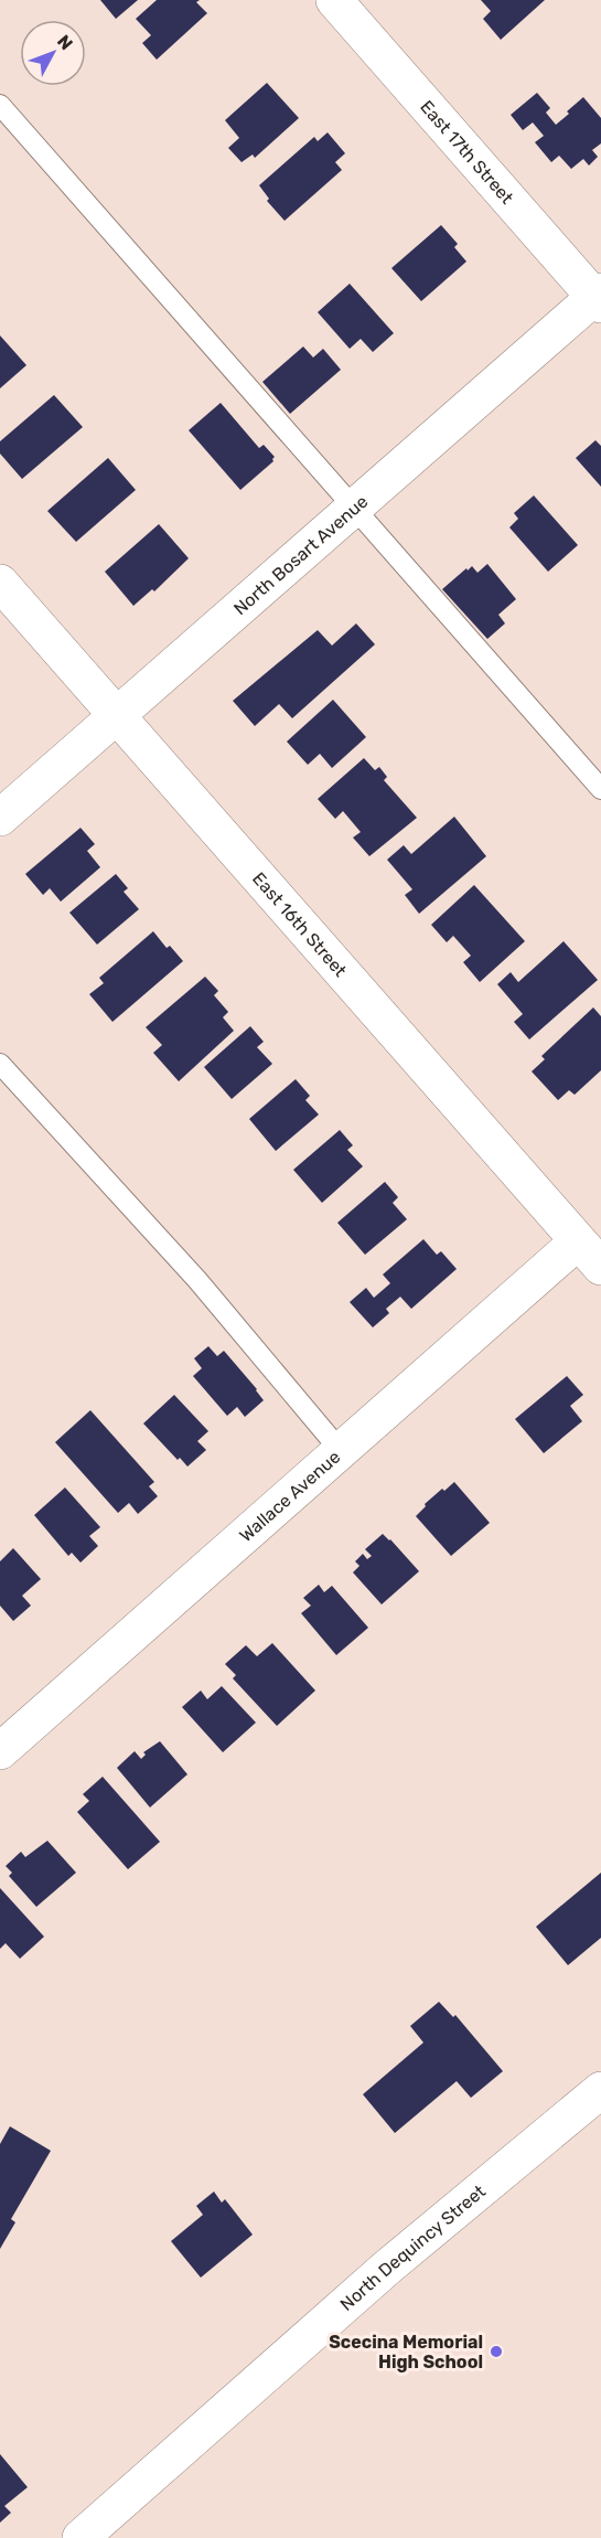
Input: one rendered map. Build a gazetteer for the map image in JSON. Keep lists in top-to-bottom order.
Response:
{
  "streets": {
    "street": [
      "East 17th Street",
      "North Bosart Avenue",
      "East 16th Street",
      "Wallace Avenue",
      "North Dequincy Street"
    ]
  },
  "crossings": [
    ["East 17th Street", "North Bosart Avenue"],
    ["North Bosart Avenue", "East 16th Street"],
    ["East 16th Street", "Wallace Avenue"]
  ],
  "places": ["Scecina Memorial High School"],
  "north": "top right"
}
